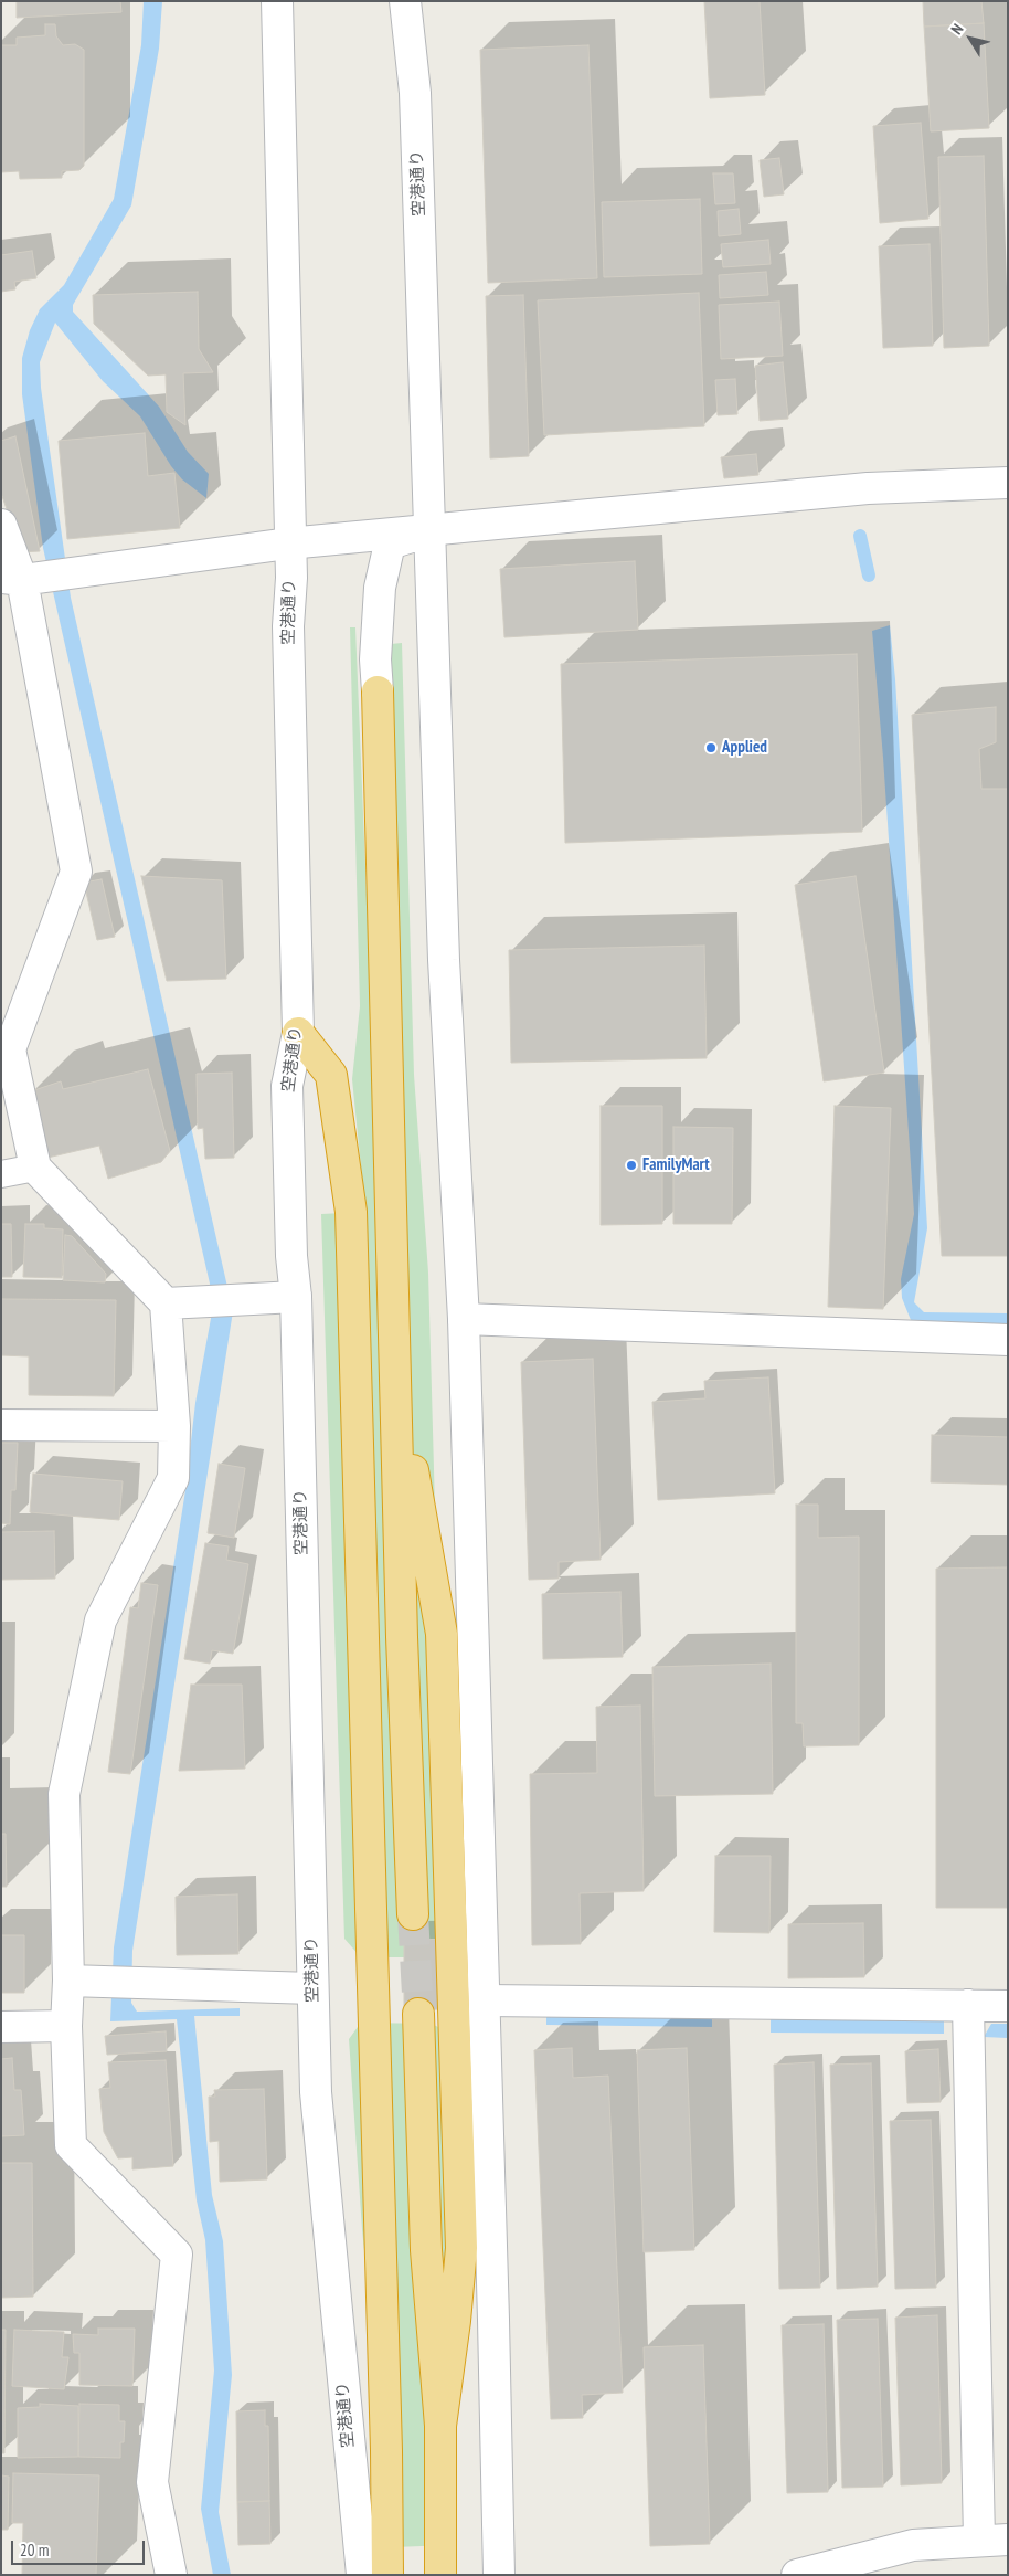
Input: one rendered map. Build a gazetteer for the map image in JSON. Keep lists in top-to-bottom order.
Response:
{
  "streets": {
    "street": ["空港通り"]
  },
  "places": ["Applied", "FamilyMart"],
  "scale_bar": "20 m",
  "north": "top left"
}
